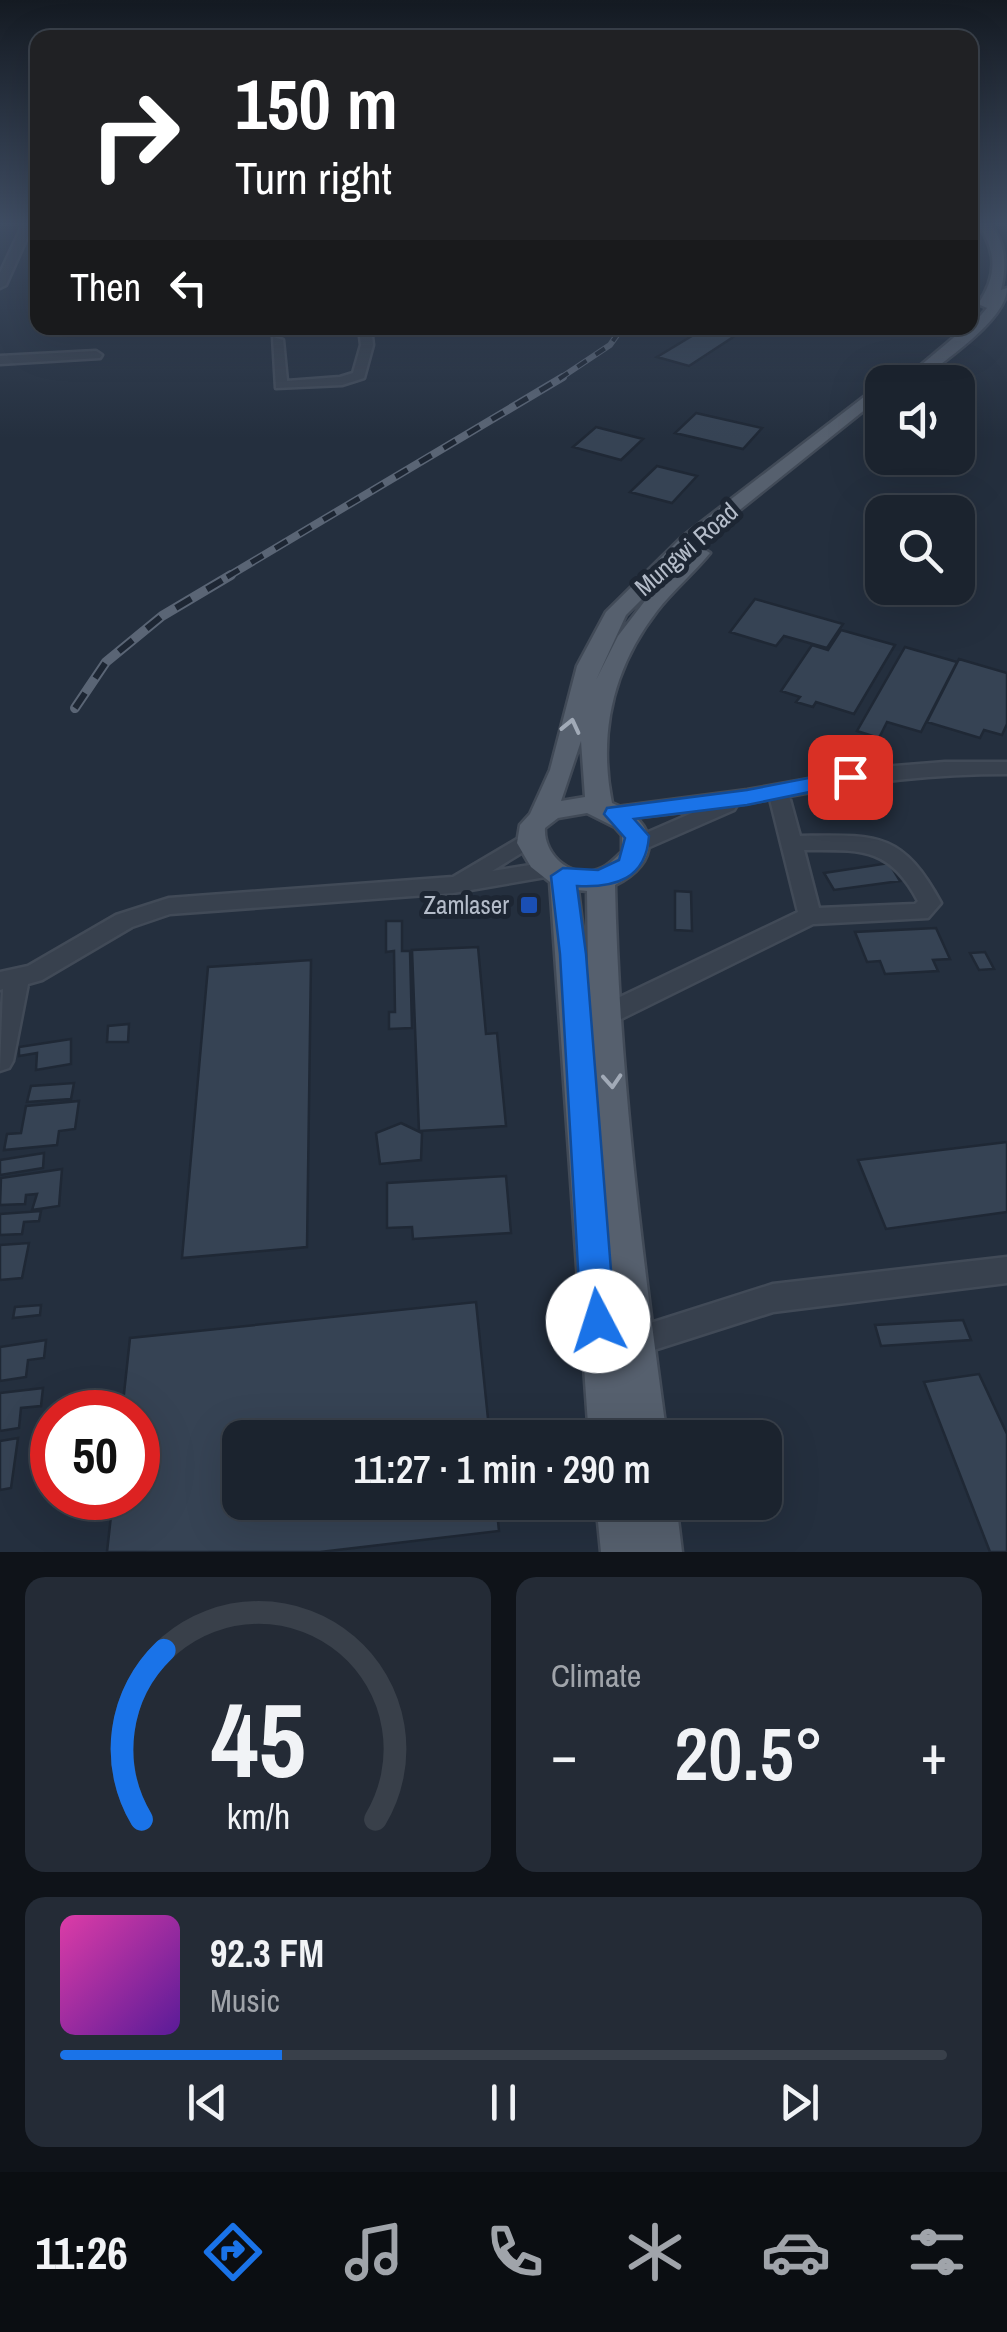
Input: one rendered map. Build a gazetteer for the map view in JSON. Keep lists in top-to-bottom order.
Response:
{
  "streets": {
    "main road": ["Mungwi Road"]
  },
  "places": {
    "transit": ["Zamlaser"]
  },
  "page": {
    "turn": ["150 m", "Turn right"],
    "then": "Then",
    "limit": "50",
    "trip": "11:27 · 1 min · 290 m",
    "tile": "Climate",
    "heat": ["−", "20.5°", "+"],
    "song": ["92.3 FM", "Music"],
    "tabs": "11:26",
    "gauge": ["45", "km/h"]
  }
}
